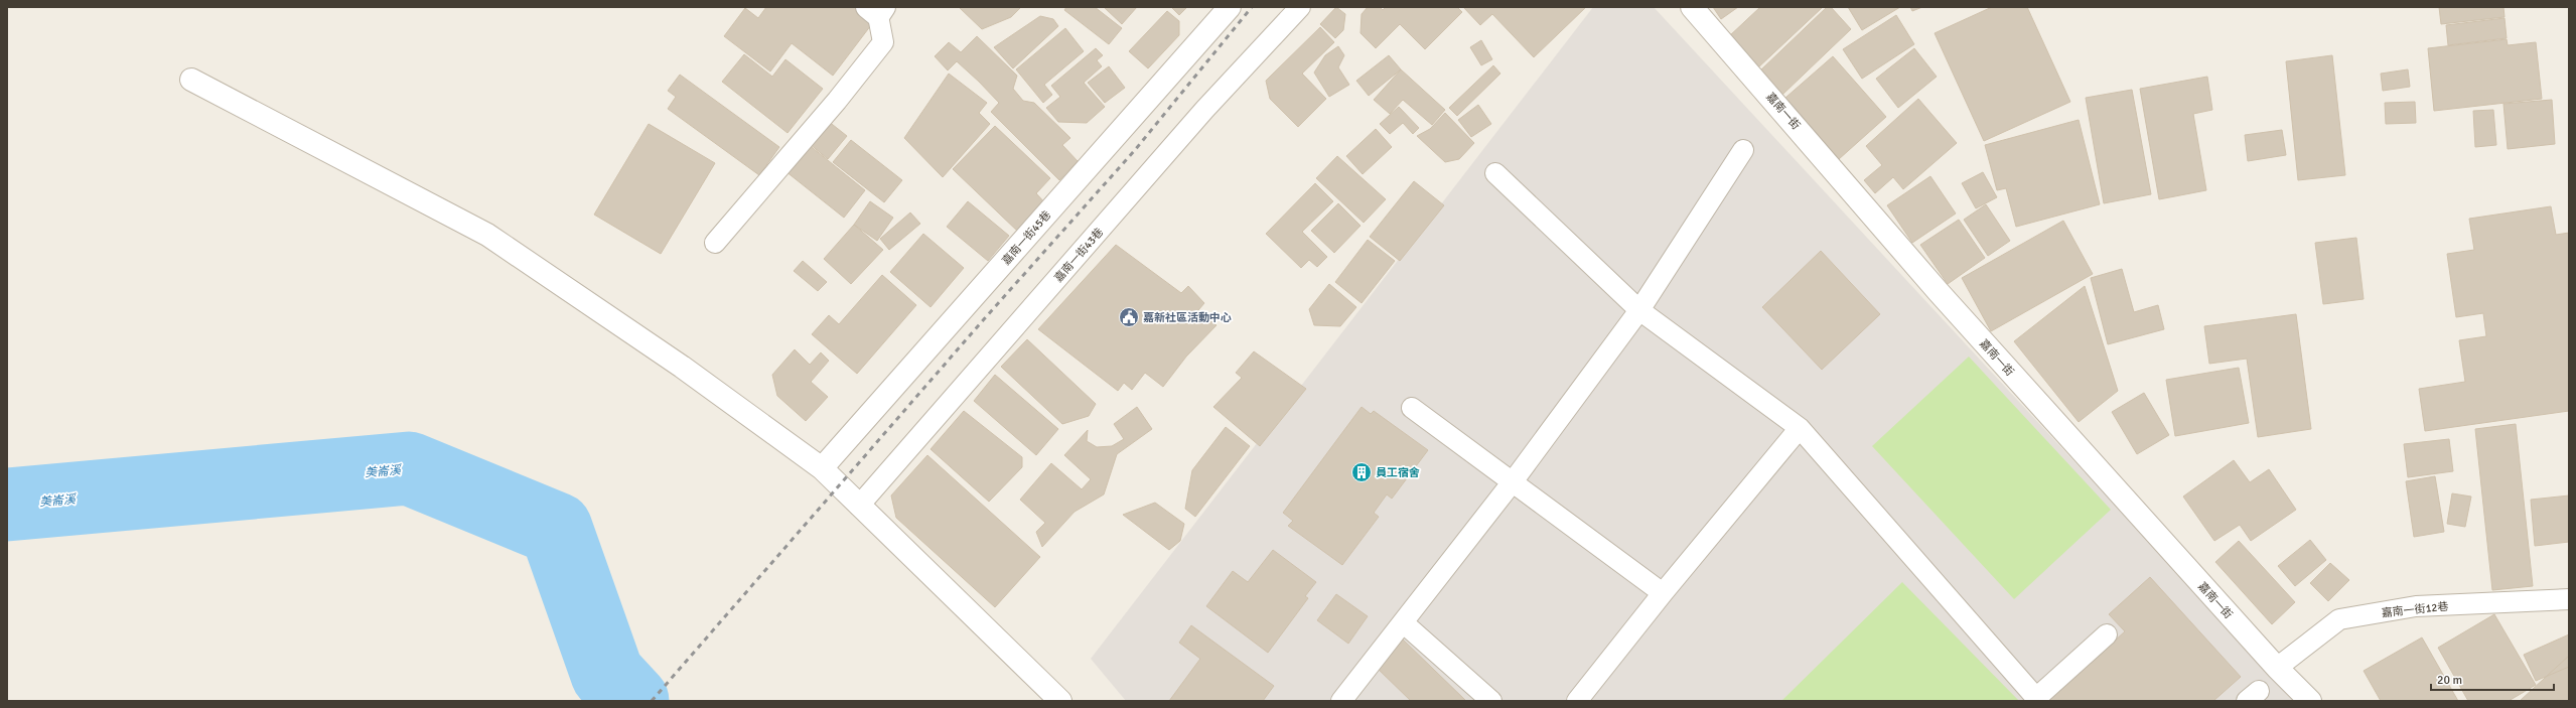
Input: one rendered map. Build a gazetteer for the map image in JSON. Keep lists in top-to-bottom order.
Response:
{
  "streets": {
    "street": ["嘉南一街", "嘉南一街45巷"],
    "lane": ["嘉南一街43巷", "嘉南一街12巷"]
  },
  "crossings": [
    ["嘉南一街", "嘉南一街12巷"]
  ],
  "water": ["美崙溪"],
  "places": {
    "public building": ["嘉新社區活動中心"],
    "building": ["員工宿舍"]
  },
  "scale_bar": "20 m"
}
